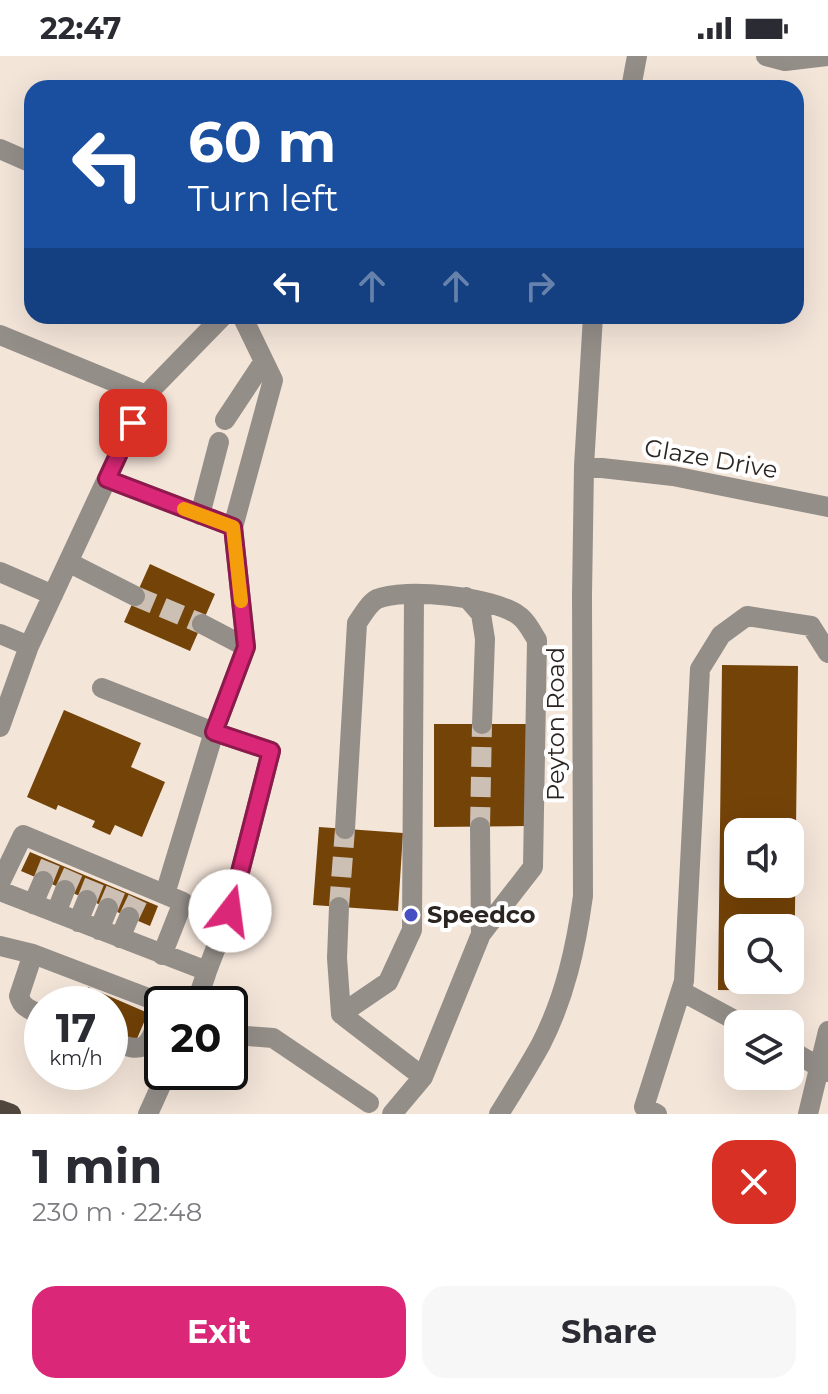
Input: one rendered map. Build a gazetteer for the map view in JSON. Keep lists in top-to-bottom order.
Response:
{
  "streets": {
    "street": ["Glaze Drive", "Peyton Road"]
  },
  "crossings": [
    ["Glaze Drive", "Peyton Road"]
  ],
  "places": ["Speedco"],
  "page": {
    "status": "22:47",
    "turn": ["60 m", "Turn left"],
    "speed": "17 km/h",
    "limit": "20",
    "heading": ["1 min", "230 m · 22:48"],
    "buttons": ["Exit", "Share"]
  }
}
